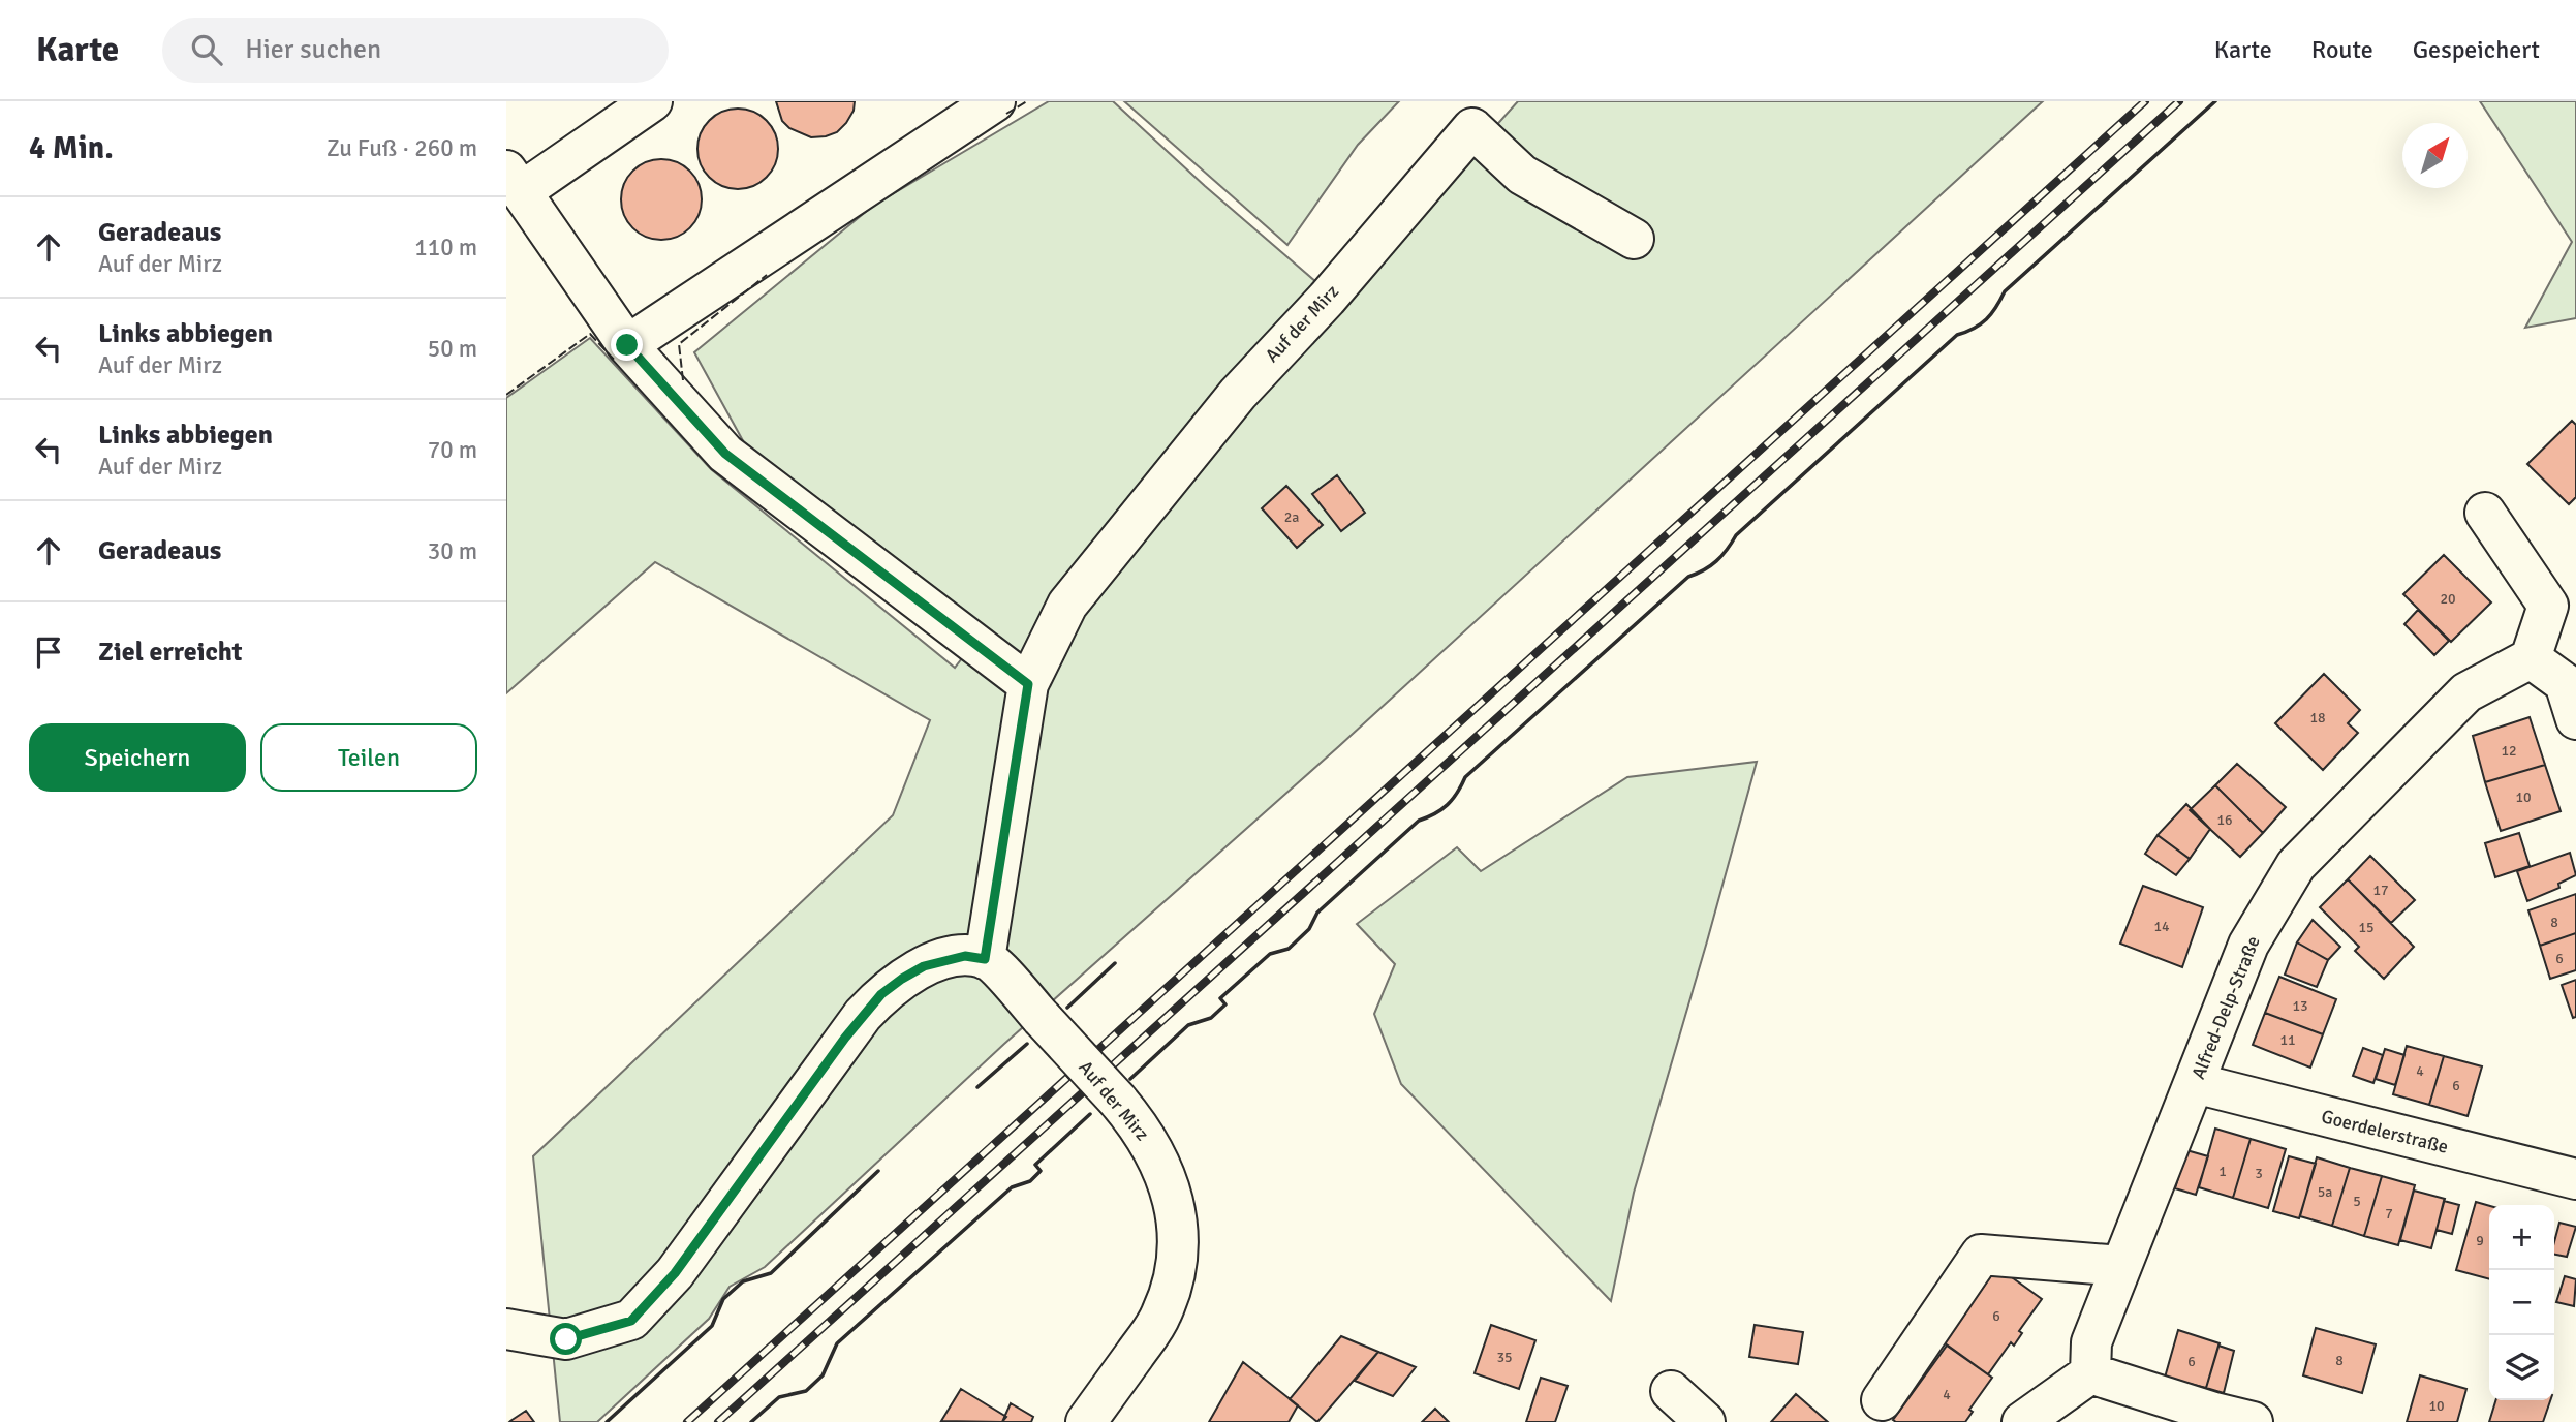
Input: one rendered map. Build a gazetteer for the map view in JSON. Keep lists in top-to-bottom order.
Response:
{
  "streets": {
    "street": ["Auf der Mirz", "Alfred-Delp-Straße", "Goerdelerstraße"]
  },
  "crossings": [
    ["Alfred-Delp-Straße", "Goerdelerstraße"]
  ],
  "house_numbers": [
    "2a",
    "20",
    "18",
    "12",
    "10",
    "16",
    "17",
    "8",
    "14",
    "15",
    "6",
    "13",
    "11",
    "4",
    "6",
    "1",
    "3",
    "5a",
    "5",
    "7",
    "9",
    "6",
    "35",
    "8",
    "6",
    "4",
    "10"
  ],
  "north": "top right",
  "page": {
    "header": "Karte",
    "search": "Hier suchen",
    "nav": ["Karte", "Route", "Gespeichert"],
    "heading": ["4 Min.", "Zu Fuß · 260 m"],
    "list": [
      ["Geradeaus", "Auf der Mirz", "110 m"],
      ["Links abbiegen", "Auf der Mirz", "50 m"],
      ["Links abbiegen", "Auf der Mirz", "70 m"],
      ["Geradeaus", "30 m"],
      "Ziel erreicht"
    ],
    "buttons": ["Speichern", "Teilen"],
    "map_buttons": ["+", "−"]
  }
}
